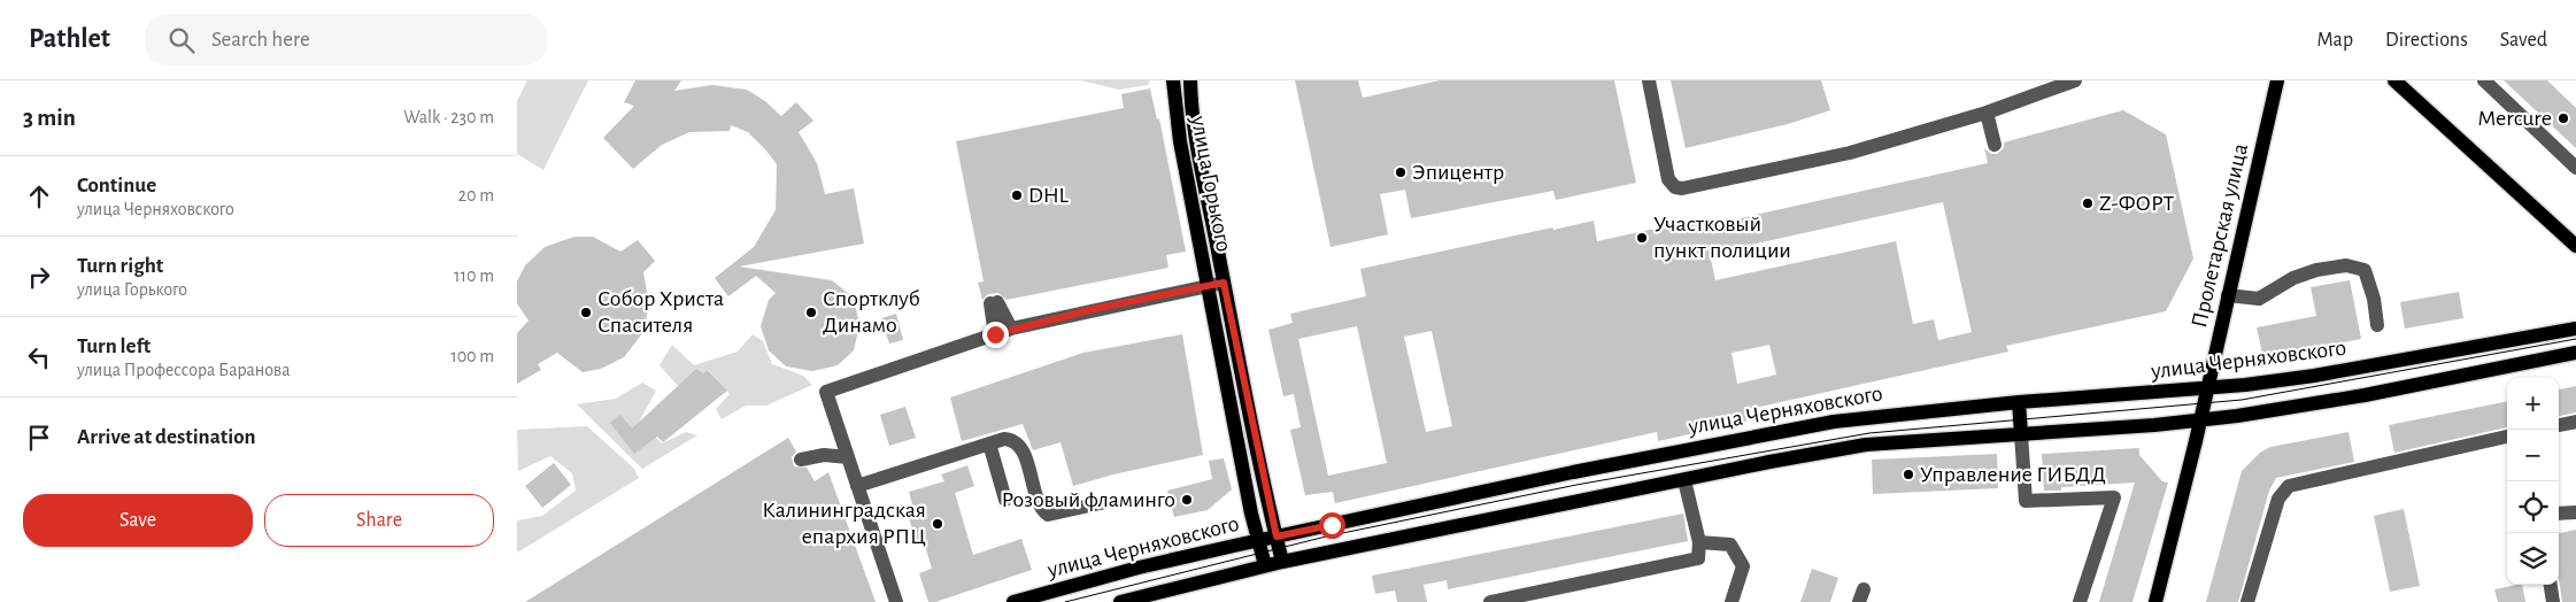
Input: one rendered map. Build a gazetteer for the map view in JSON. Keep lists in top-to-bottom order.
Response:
{
  "streets": {
    "main road": ["улица Горького", "Пролетарская улица", "улица Черняховского"]
  },
  "crossings": [
    ["улица Горького", "улица Черняховского"],
    ["Пролетарская улица", "улица Черняховского"]
  ],
  "places": [
    "Mercure",
    "Эпицентр",
    "DHL",
    "Z-ФОРТ",
    "Участковый пункт полиции",
    "Собор Христа Спасителя",
    "Спортклуб Динамо",
    "Управление ГИБДД",
    "Розовый фламинго",
    "Калининградская епархия РПЦ"
  ],
  "page": {
    "header": "Pathlet",
    "search": "Search here",
    "nav": ["Map", "Directions", "Saved"],
    "heading": ["3 min", "Walk · 230 m"],
    "list": [
      ["Continue", "улица Черняховского", "20 m"],
      ["Turn right", "улица Горького", "110 m"],
      ["Turn left", "улица Профессора Баранова", "100 m"],
      "Arrive at destination"
    ],
    "map_buttons": ["+", "−"],
    "buttons": ["Save", "Share"]
  }
}
